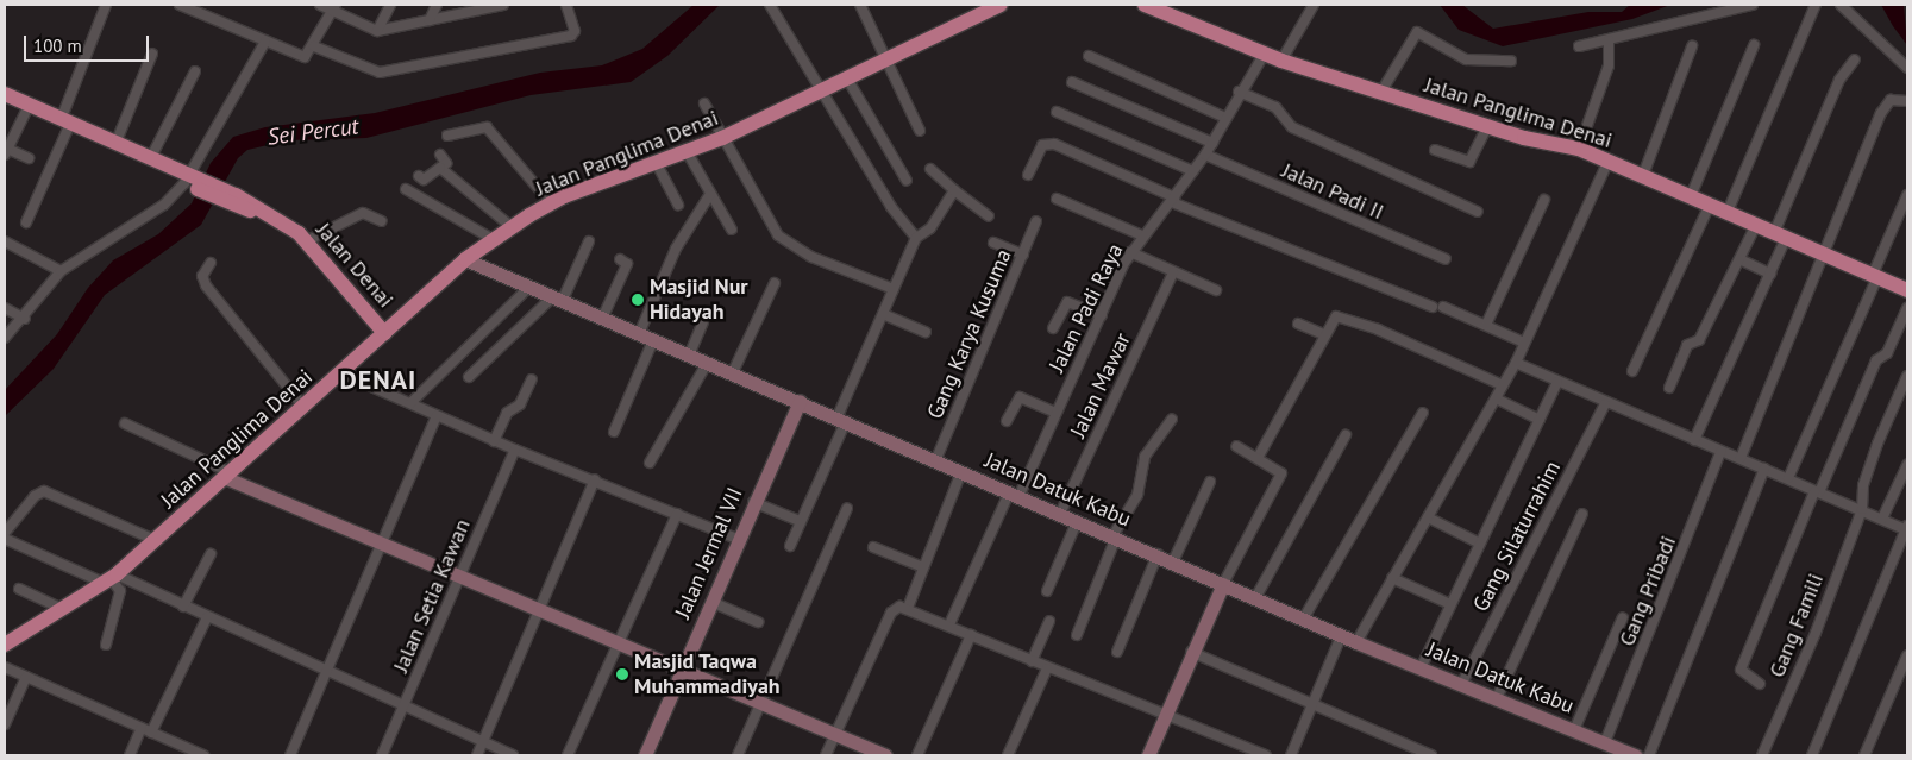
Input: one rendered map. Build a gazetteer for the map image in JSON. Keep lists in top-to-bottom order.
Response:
{
  "streets": {
    "main road": ["Jalan Panglima Denai", "Jalan Denai"],
    "street": [
      "Jalan Padi II",
      "Jalan Padi Raya",
      "Gang Karya Kusuma",
      "Jalan Mawar",
      "Jalan Datuk Kabu",
      "Gang Silaturrahim",
      "Jalan Jermal VII",
      "Gang Pribadi",
      "Jalan Setia Kawan",
      "Gang Famili"
    ]
  },
  "crossings": [
    ["Jalan Panglima Denai", "Jalan Denai"],
    ["Jalan Panglima Denai", "Jalan Padi Raya"],
    ["Jalan Panglima Denai", "Jalan Datuk Kabu"],
    ["Jalan Padi II", "Jalan Padi Raya"],
    ["Jalan Padi Raya", "Jalan Datuk Kabu"],
    ["Gang Karya Kusuma", "Jalan Datuk Kabu"],
    ["Jalan Mawar", "Jalan Datuk Kabu"],
    ["Jalan Datuk Kabu", "Gang Silaturrahim"],
    ["Jalan Datuk Kabu", "Jalan Jermal VII"],
    ["Jalan Datuk Kabu", "Gang Pribadi"]
  ],
  "districts": ["DENAI"],
  "water": ["Sei Percut"],
  "places": ["Masjid Nur Hidayah", "Masjid Taqwa Muhammadiyah"],
  "scale_bar": "100 m"
}
